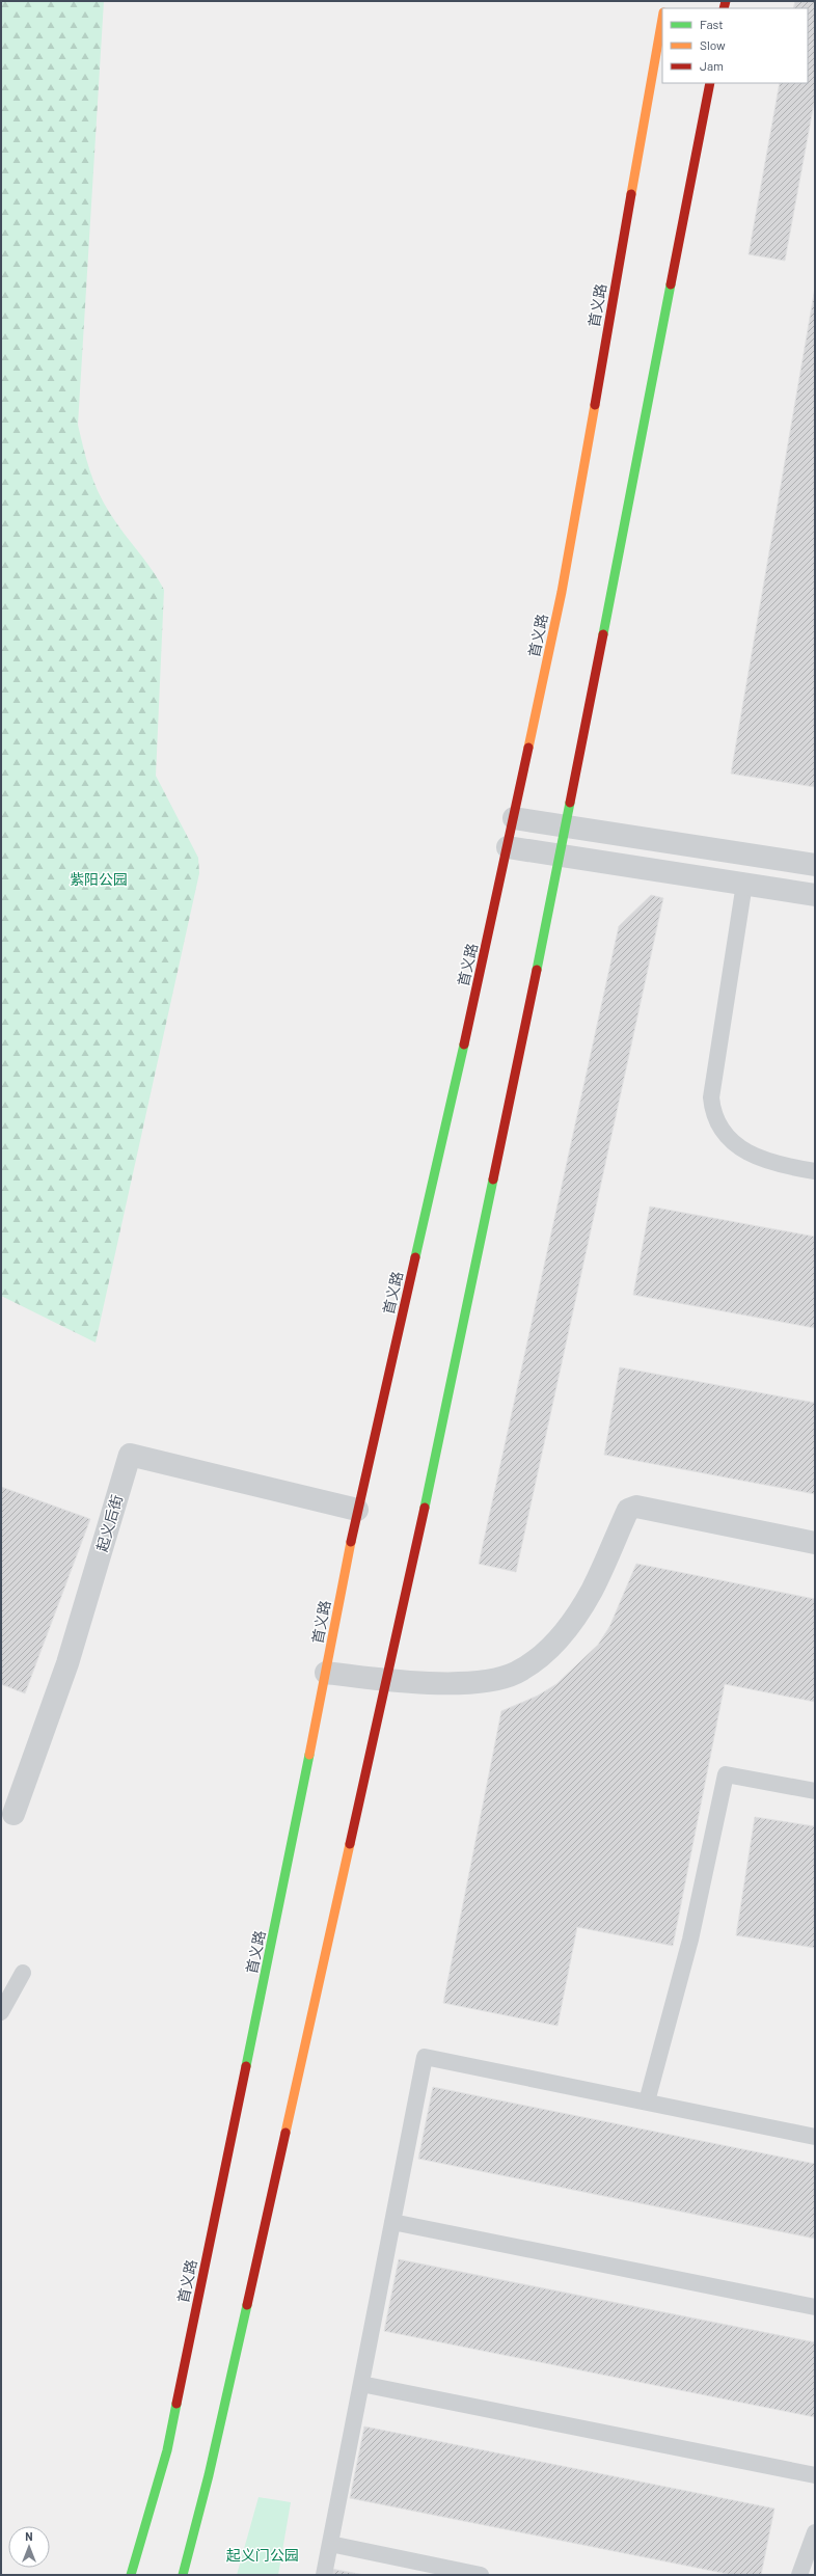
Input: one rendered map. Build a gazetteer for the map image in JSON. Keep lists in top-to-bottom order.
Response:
{
  "streets": {
    "main road": ["首义路"],
    "street": ["起义后街"]
  },
  "crossings": [
    ["首义路", "起义后街"]
  ],
  "parks": ["紫阳公园", "起义门公园"],
  "legend": ["Fast", "Slow", "Jam"],
  "north": "top"
}
